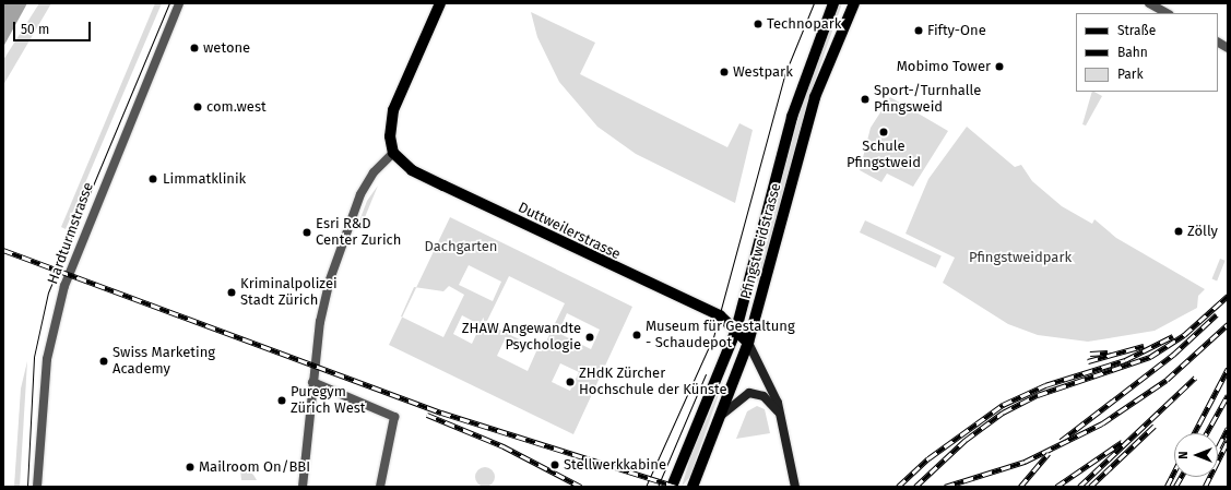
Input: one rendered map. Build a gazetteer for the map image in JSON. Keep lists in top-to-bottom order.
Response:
{
  "streets": {
    "main road": ["Duttweilerstrasse", "Pfingstweidstrasse"],
    "street": ["Hardturmstrasse"]
  },
  "crossings": [
    ["Duttweilerstrasse", "Pfingstweidstrasse"]
  ],
  "parks": ["Dachgarten", "Pfingstweidpark"],
  "places": [
    "Technopark",
    "Fifty-One",
    "wetone",
    "Mobimo Tower",
    "Westpark",
    "Sport-/Turnhalle Pfingsweid",
    "com.west",
    "Schule Pfingstweid",
    "Limmatklinik",
    "Zölly",
    "Esri R&D Center Zurich",
    "Kriminalpolizei Stadt Zürich",
    "Museum für Gestaltung - Schaudepot",
    "ZHAW Angewandte Psychologie",
    "Swiss Marketing Academy",
    "ZHdK Zürcher Hochschule der Künste",
    "Puregym Zürich West",
    "Stellwerkkabine",
    "Mailroom On/BBI"
  ],
  "legend": ["Straße", "Bahn", "Park"],
  "scale_bar": "50 m",
  "north": "left"
}
